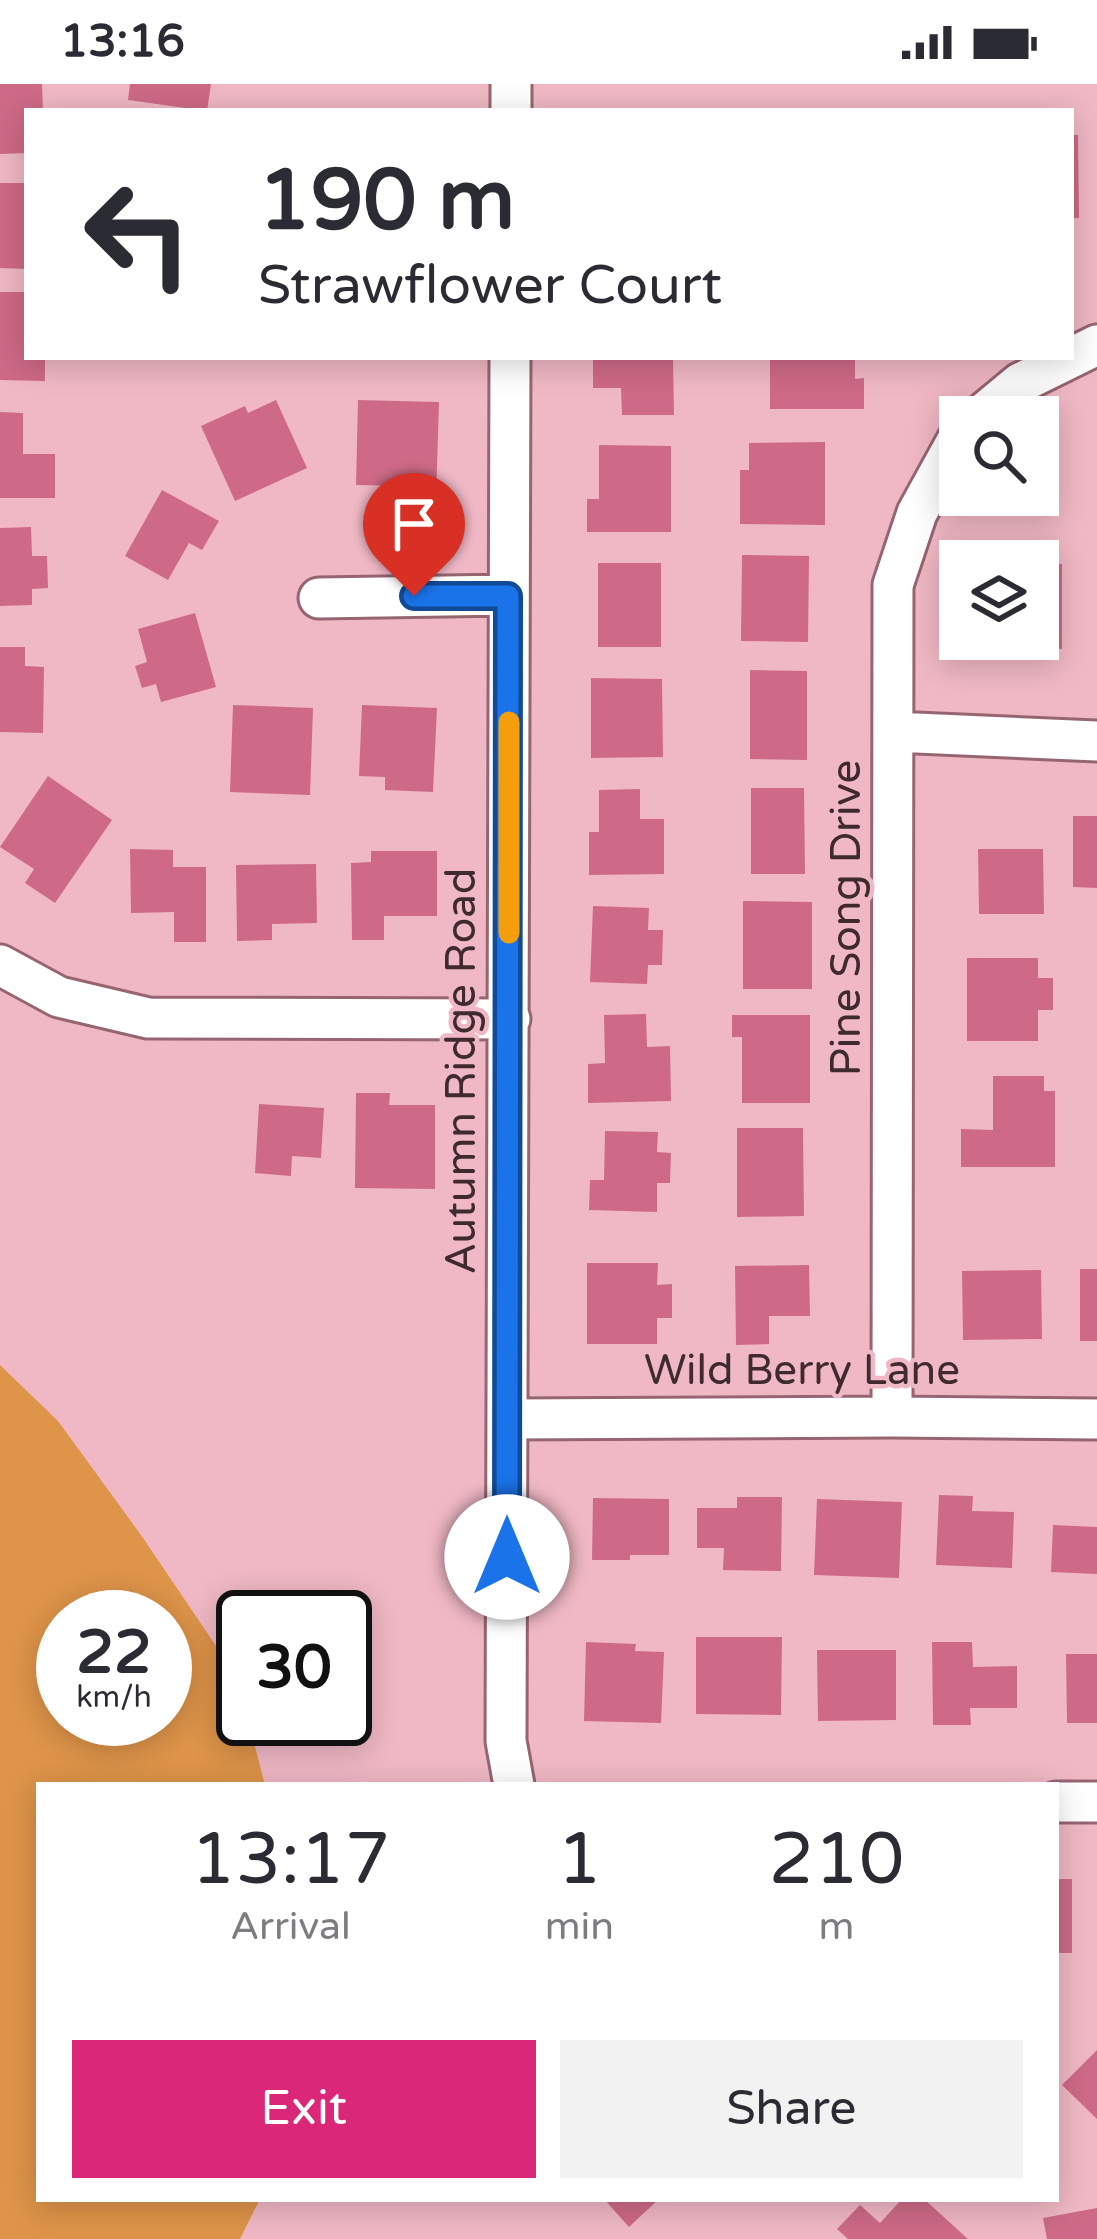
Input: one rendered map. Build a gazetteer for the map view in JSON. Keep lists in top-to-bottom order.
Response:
{
  "streets": {
    "street": ["Pine Song Drive", "Autumn Ridge Road", "Wild Berry Lane"]
  },
  "crossings": [
    ["Pine Song Drive", "Wild Berry Lane"],
    ["Autumn Ridge Road", "Wild Berry Lane"]
  ],
  "page": {
    "status": "13:16",
    "turn": ["190 m", "Strawflower Court"],
    "speed": "22 km/h",
    "limit": "30",
    "eta": [
      "13:17",
      "Arrival",
      "1",
      "min",
      "210",
      "m"
    ],
    "buttons": ["Exit", "Share"]
  }
}
